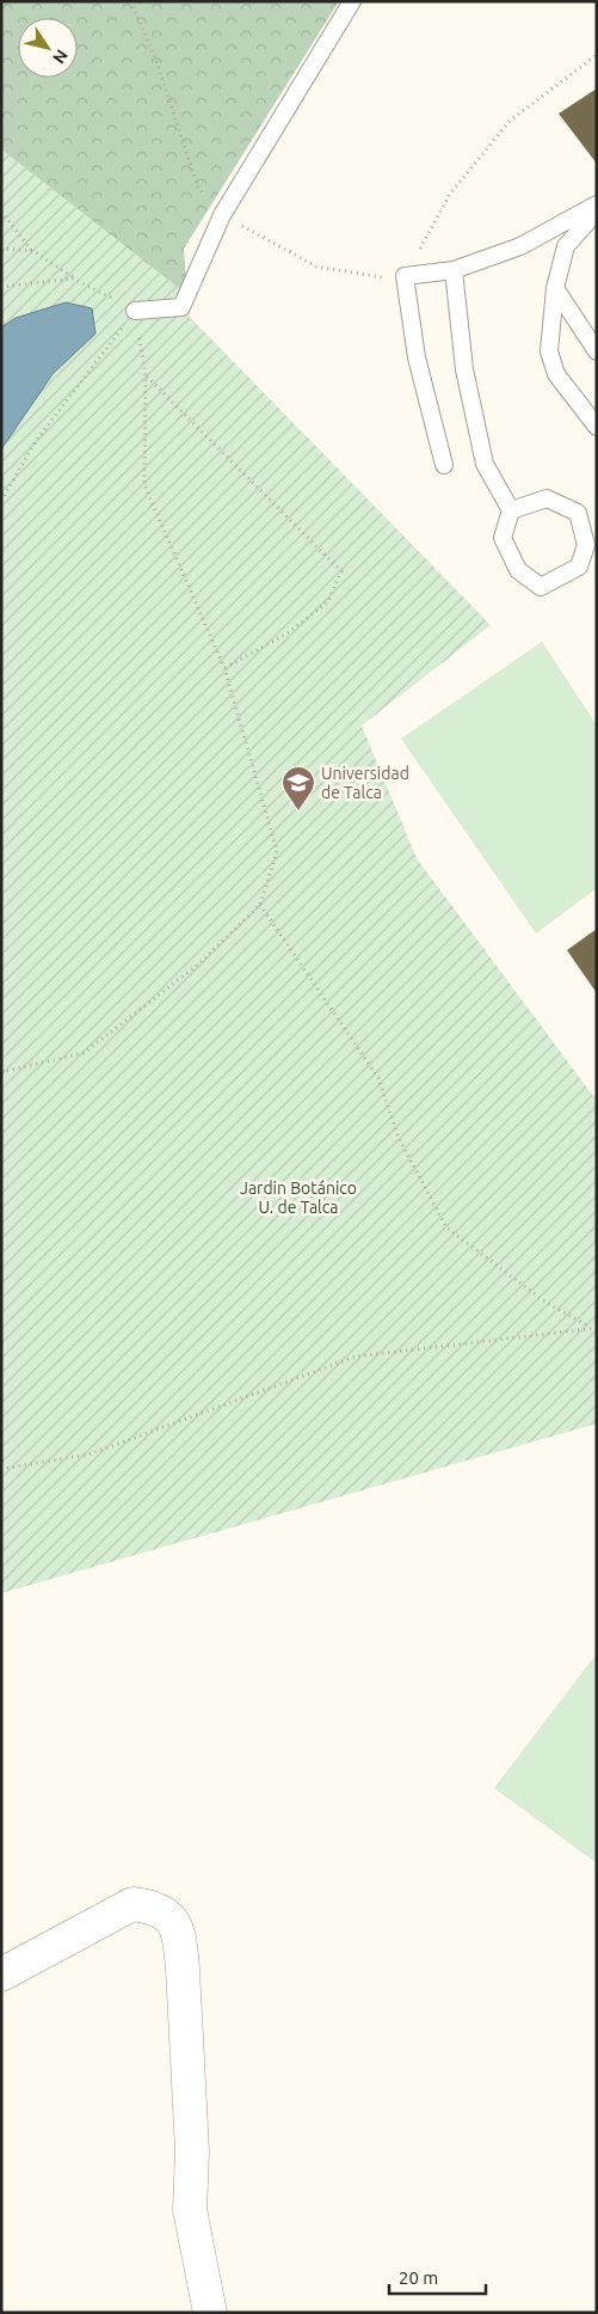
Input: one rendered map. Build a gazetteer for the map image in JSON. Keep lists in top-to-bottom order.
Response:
{
  "parks": ["Jardin Botánico U. de Talca"],
  "places": {
    "school or university": ["Universidad de Talca"]
  },
  "scale_bar": "20 m",
  "north": "bottom right"
}
